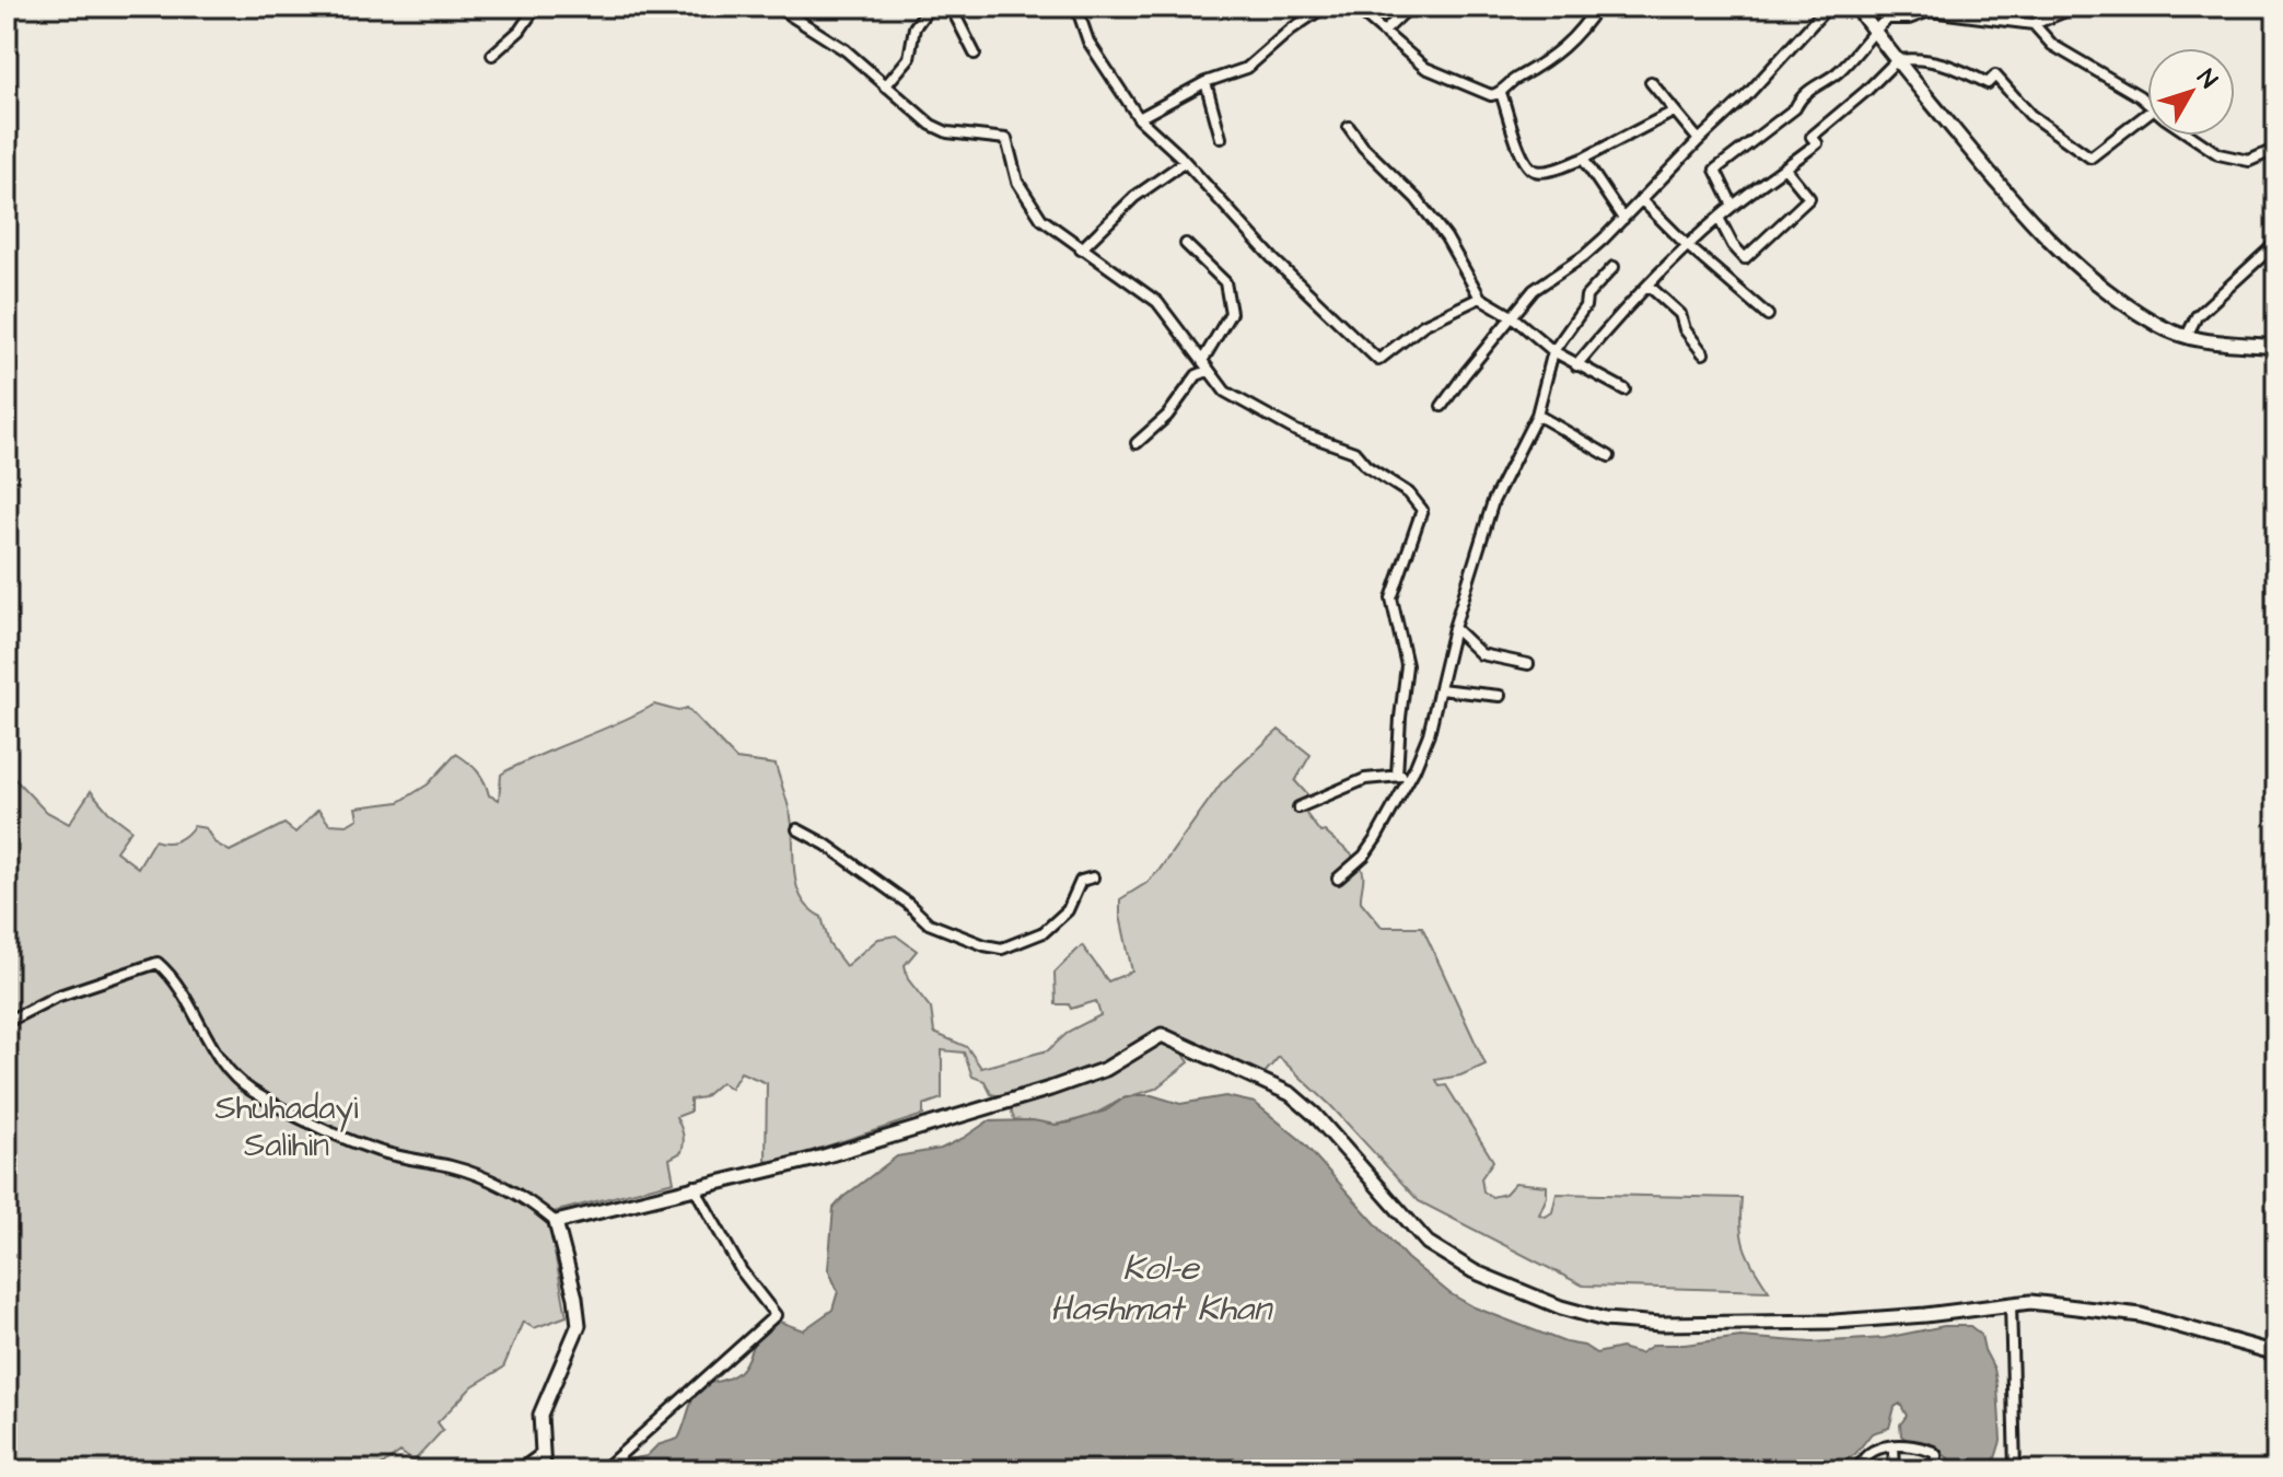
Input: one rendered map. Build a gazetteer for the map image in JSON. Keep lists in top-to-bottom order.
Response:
{
  "water": ["Kol-e Hashmat Khan"],
  "parks": ["Shuhadayi Salihin"],
  "north": "top right"
}
